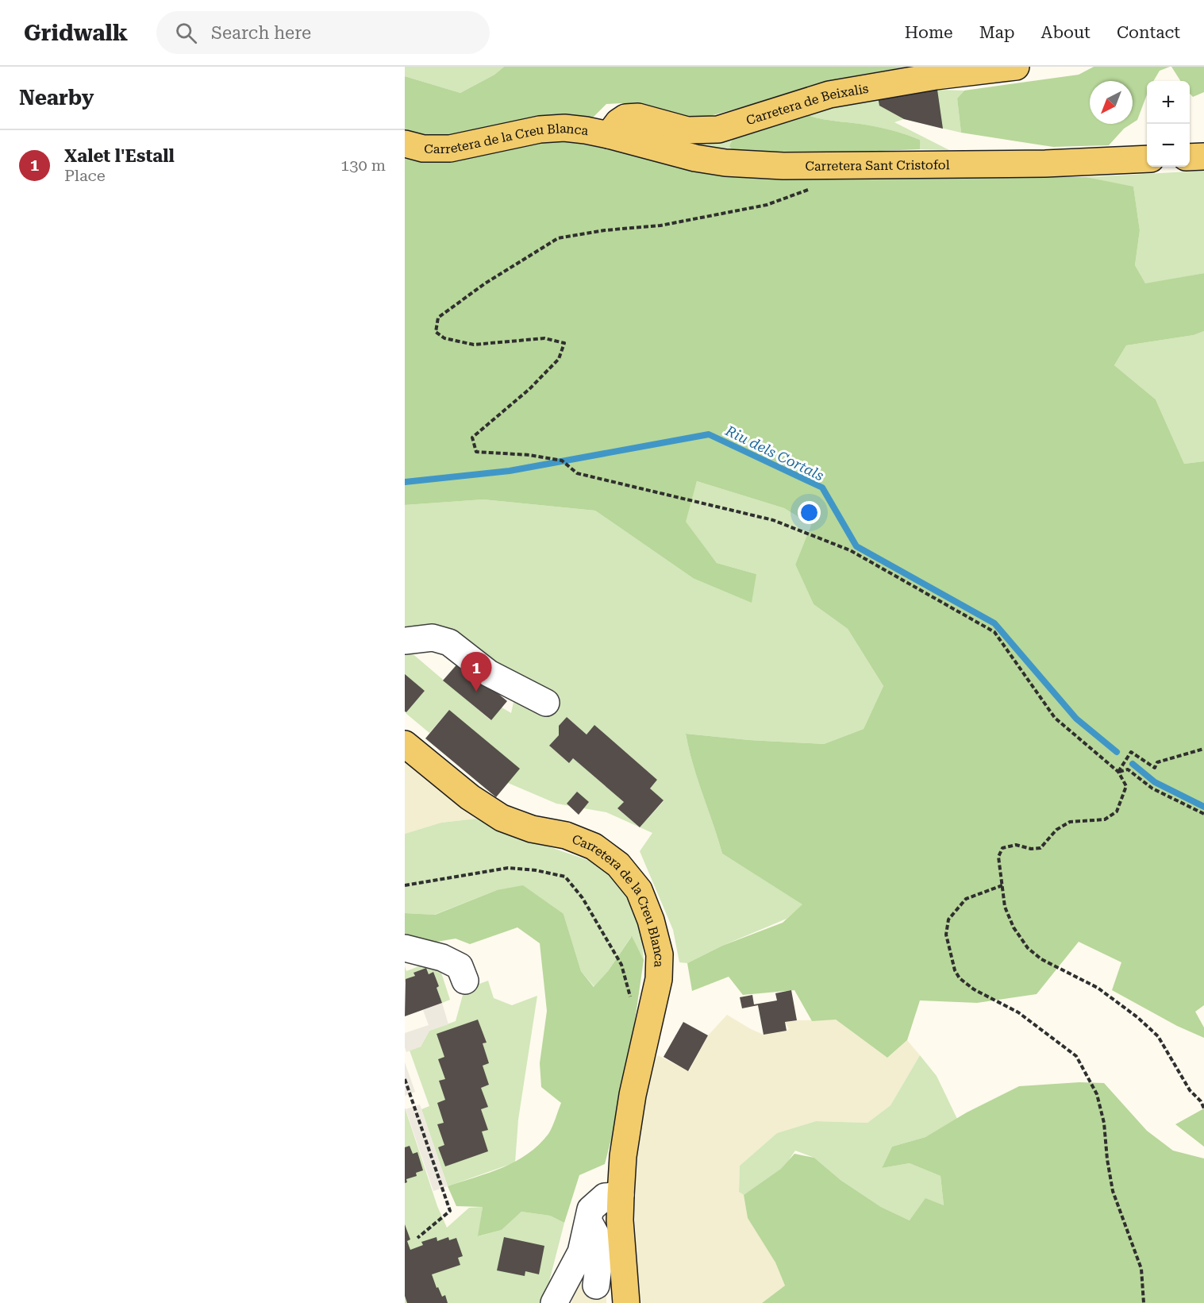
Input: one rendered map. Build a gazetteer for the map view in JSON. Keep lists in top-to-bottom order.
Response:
{
  "streets": {
    "main road": ["Carretera de Beixalis", "Carretera de la Creu Blanca", "Carretera Sant Cristofol"]
  },
  "crossings": [
    ["Carretera de Beixalis", "Carretera de la Creu Blanca"],
    ["Carretera de Beixalis", "Carretera Sant Cristofol"],
    ["Carretera de la Creu Blanca", "Carretera Sant Cristofol"]
  ],
  "water": ["Riu dels Cortals"],
  "north": "bottom left",
  "page": {
    "header": "Gridwalk",
    "search": "Search here",
    "nav": [
      "Home",
      "Map",
      "About",
      "Contact"
    ],
    "heading": "Nearby",
    "map_buttons": ["+", "−"],
    "list": [
      {
        "mark": "1",
        "name": "Xalet l'Estall",
        "note": "Place",
        "value": "130 m"
      }
    ],
    "pins": "1"
  }
}
